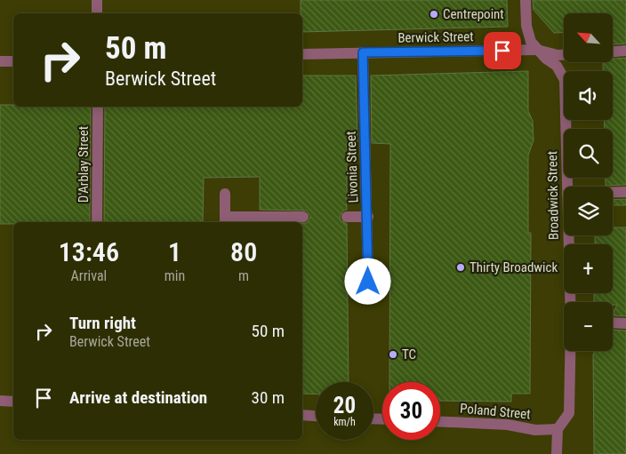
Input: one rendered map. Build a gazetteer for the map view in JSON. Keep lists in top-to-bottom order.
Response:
{
  "streets": {
    "street": [
      "Berwick Street",
      "D'Arblay Street",
      "Livonia Street",
      "Broadwick Street",
      "Poland Street"
    ]
  },
  "crossings": [
    ["Berwick Street", "Livonia Street"],
    ["Berwick Street", "Broadwick Street"],
    ["Broadwick Street", "Poland Street"]
  ],
  "places": ["Centrepoint", "Thirty Broadwick", "TC"],
  "north": "top left",
  "page": {
    "map_buttons": ["+", "−"],
    "turn": ["50 m", "Berwick Street"],
    "eta": [
      "13:46",
      "Arrival",
      "1",
      "min",
      "80",
      "m"
    ],
    "list": [
      {
        "name": "Turn right",
        "note": "Berwick Street",
        "value": "50 m"
      },
      {
        "name": "Arrive at destination",
        "value": "30 m"
      }
    ],
    "speed": "20 km/h",
    "limit": "30"
  }
}
